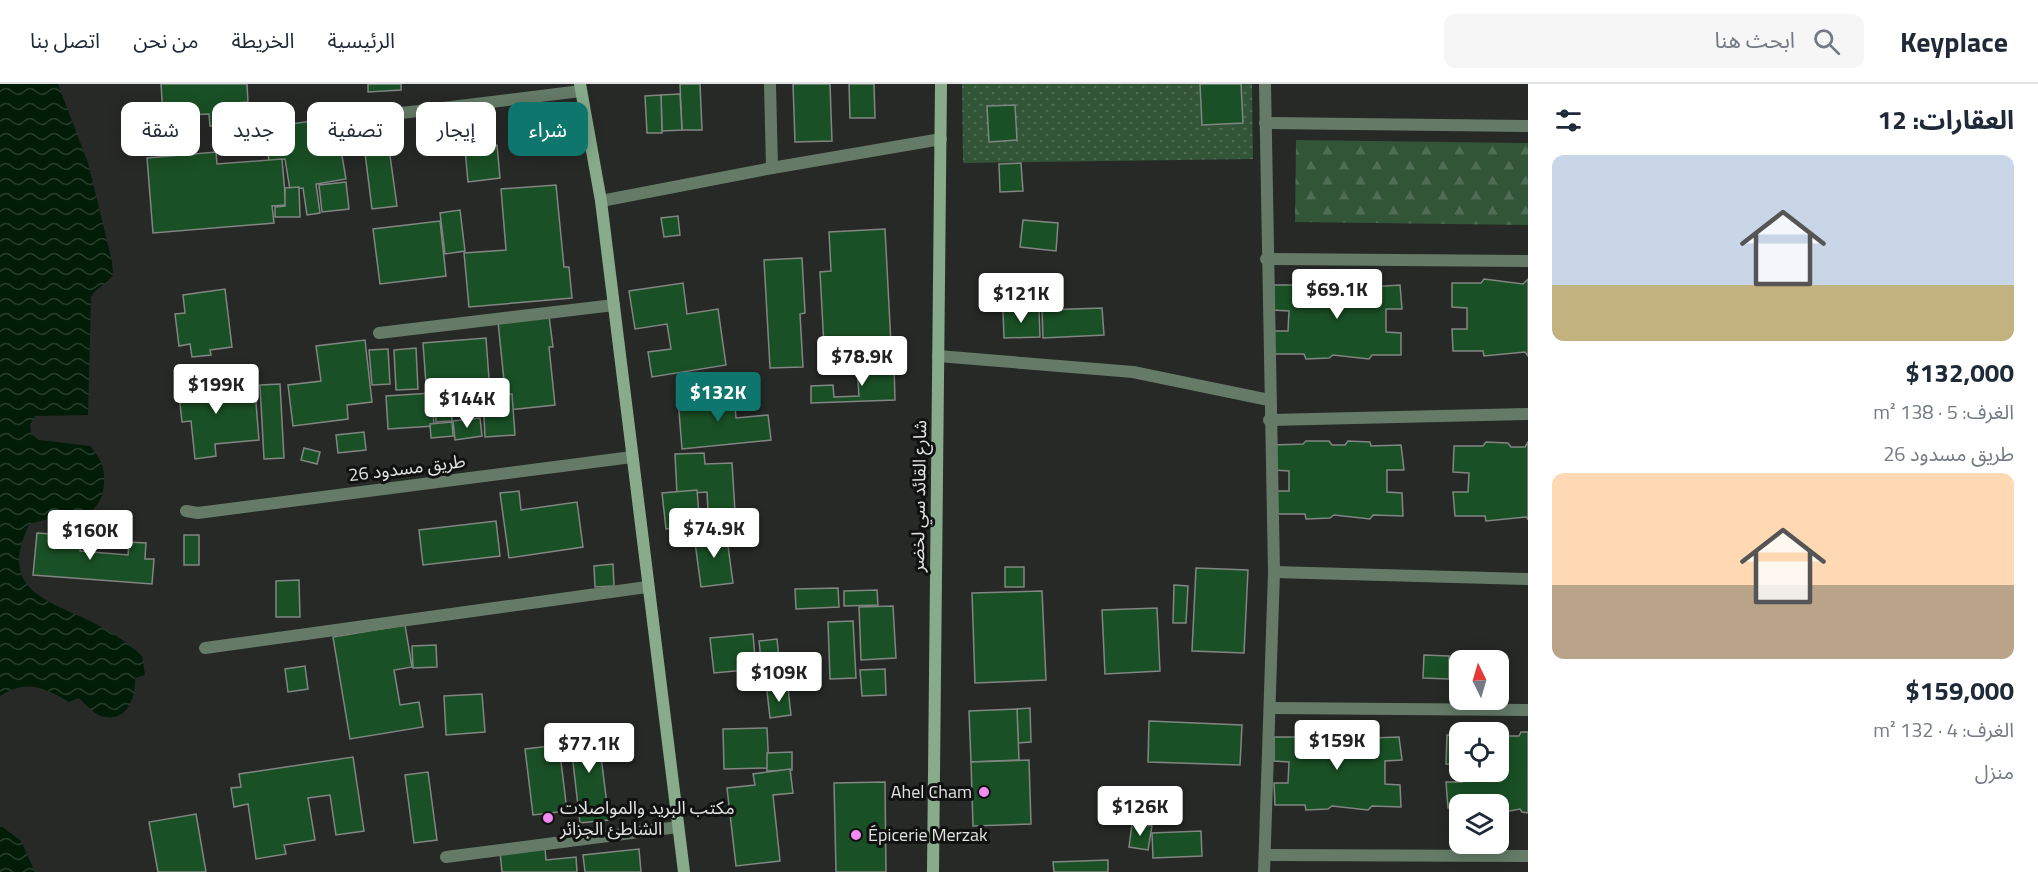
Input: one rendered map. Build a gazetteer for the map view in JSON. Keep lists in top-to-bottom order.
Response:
{
  "streets": {
    "street": ["طريق مسدود 26", "شارع القائد سي لخضر"]
  },
  "places": ["Ahel Cham", "مكتب البريد والمواصلات الشاطئ الجزائر", "Épicerie Merzak"],
  "north": "top",
  "page": {
    "header": "Keyplace",
    "search": "ابحث هنا",
    "nav": [
      "الرئيسية",
      "الخريطة",
      "من نحن",
      "اتصل بنا"
    ],
    "heading": "العقارات: 12",
    "chip": [
      "شراء",
      "إيجار",
      "تصفية",
      "جديد",
      "شقة"
    ],
    "list": [
      {
        "name": "$132,000",
        "note": "الغرف: 5 · 138 m² · طريق مسدود 26"
      },
      {
        "name": "$159,000",
        "note": "الغرف: 4 · 132 m² · منزل"
      }
    ],
    "price": [
      "$69.1K",
      "$121K",
      "$78.9K",
      "$199K",
      "$132K",
      "$144K",
      "$74.9K",
      "$160K",
      "$109K",
      "$159K",
      "$77.1K",
      "$126K"
    ]
  }
}
